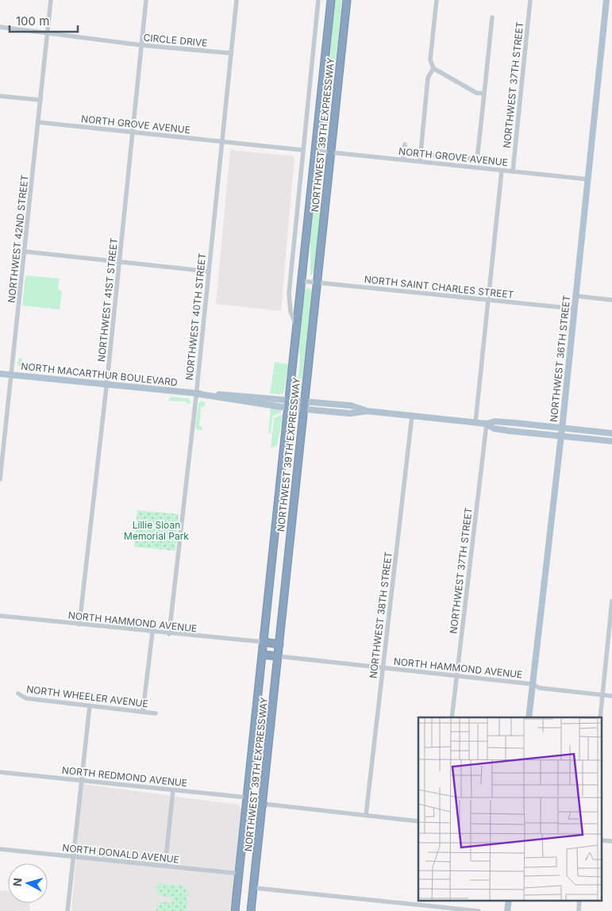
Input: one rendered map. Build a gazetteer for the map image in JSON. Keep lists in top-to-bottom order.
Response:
{
  "streets": {
    "highway": ["NORTHWEST 39TH EXPRESSWAY"],
    "main road": ["NORTHWEST 36TH STREET", "NORTH MACARTHUR BOULEVARD"],
    "street": [
      "CIRCLE DRIVE",
      "NORTHWEST 37TH STREET",
      "NORTH GROVE AVENUE",
      "NORTHWEST 42ND STREET",
      "NORTH SAINT CHARLES STREET",
      "NORTHWEST 41ST STREET",
      "NORTHWEST 40TH STREET",
      "NORTHWEST 38TH STREET",
      "NORTH HAMMOND AVENUE",
      "NORTH WHEELER AVENUE",
      "NORTH REDMOND AVENUE",
      "NORTH DONALD AVENUE"
    ]
  },
  "crossings": [
    ["CIRCLE DRIVE", "NORTHWEST 42ND STREET"],
    ["CIRCLE DRIVE", "NORTHWEST 41ST STREET"],
    ["CIRCLE DRIVE", "NORTHWEST 40TH STREET"],
    ["NORTHWEST 37TH STREET", "NORTH GROVE AVENUE"],
    ["NORTHWEST 37TH STREET", "NORTH MACARTHUR BOULEVARD"],
    ["NORTHWEST 37TH STREET", "NORTH HAMMOND AVENUE"],
    ["NORTH GROVE AVENUE", "NORTHWEST 39TH EXPRESSWAY"],
    ["NORTH GROVE AVENUE", "NORTHWEST 42ND STREET"],
    ["NORTH GROVE AVENUE", "NORTHWEST 41ST STREET"],
    ["NORTH GROVE AVENUE", "NORTHWEST 40TH STREET"],
    ["NORTH GROVE AVENUE", "NORTHWEST 36TH STREET"],
    ["NORTHWEST 39TH EXPRESSWAY", "NORTH SAINT CHARLES STREET"],
    ["NORTHWEST 39TH EXPRESSWAY", "NORTH MACARTHUR BOULEVARD"],
    ["NORTHWEST 39TH EXPRESSWAY", "NORTH HAMMOND AVENUE"],
    ["NORTHWEST 39TH EXPRESSWAY", "NORTH REDMOND AVENUE"],
    ["NORTHWEST 39TH EXPRESSWAY", "NORTH DONALD AVENUE"],
    ["NORTHWEST 42ND STREET", "NORTH MACARTHUR BOULEVARD"],
    ["NORTH SAINT CHARLES STREET", "NORTHWEST 36TH STREET"],
    ["NORTHWEST 41ST STREET", "NORTH MACARTHUR BOULEVARD"],
    ["NORTHWEST 41ST STREET", "NORTH HAMMOND AVENUE"],
    ["NORTHWEST 40TH STREET", "NORTH MACARTHUR BOULEVARD"],
    ["NORTHWEST 40TH STREET", "NORTH HAMMOND AVENUE"],
    ["NORTHWEST 36TH STREET", "NORTH MACARTHUR BOULEVARD"],
    ["NORTHWEST 36TH STREET", "NORTH HAMMOND AVENUE"],
    ["NORTH MACARTHUR BOULEVARD", "NORTHWEST 38TH STREET"],
    ["NORTHWEST 38TH STREET", "NORTH HAMMOND AVENUE"]
  ],
  "parks": ["Lillie Sloan Memorial Park"],
  "scale_bar": "100 m",
  "north": "left"
}
